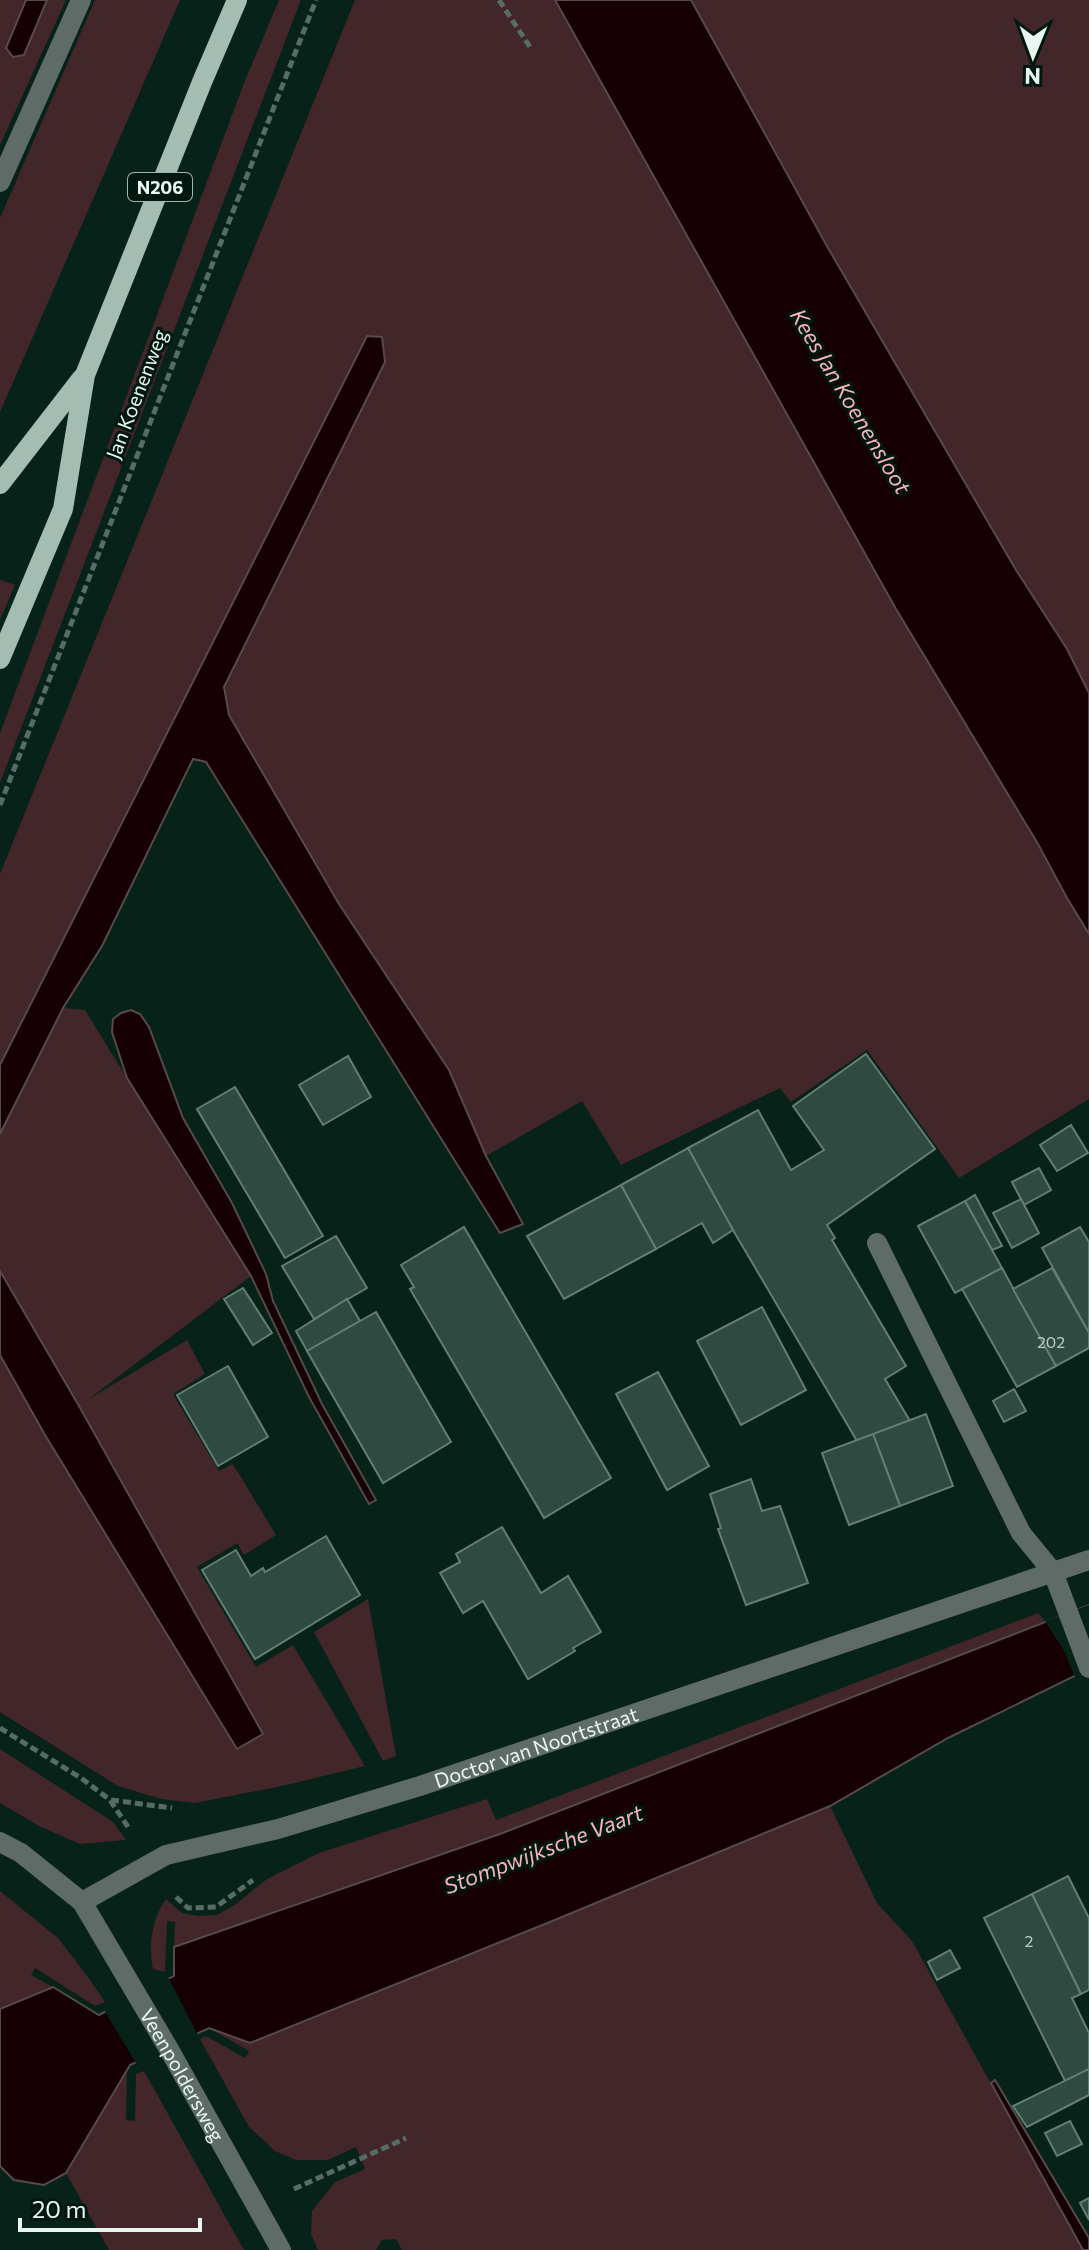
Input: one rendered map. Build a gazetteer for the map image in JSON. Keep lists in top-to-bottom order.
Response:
{
  "streets": {
    "main road": ["N206", "Jan Koenenweg"],
    "street": ["Doctor van Noortstraat", "Veenpoldersweg"]
  },
  "crossings": [
    ["Doctor van Noortstraat", "Veenpoldersweg"]
  ],
  "water": ["Kees Jan Koenensloot", "Stompwijksche Vaart"],
  "house_numbers": ["202", "2"],
  "scale_bar": "20 m",
  "north": "bottom"
}
